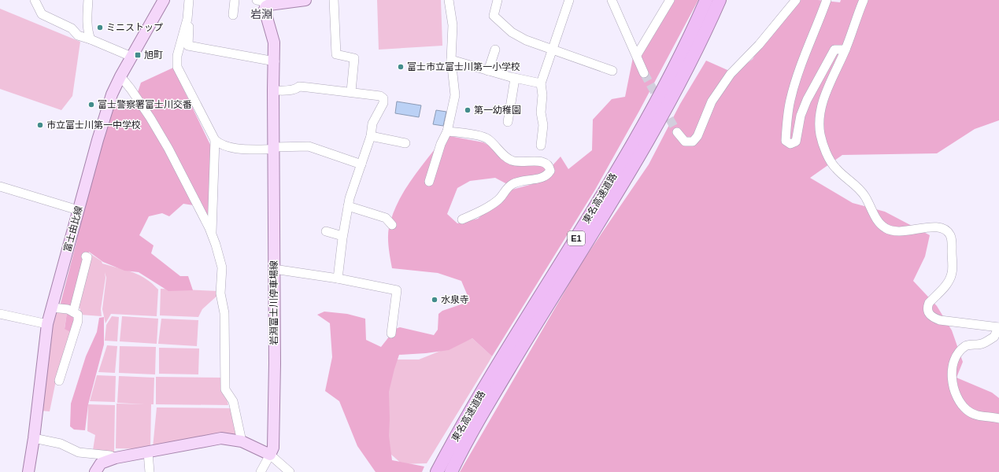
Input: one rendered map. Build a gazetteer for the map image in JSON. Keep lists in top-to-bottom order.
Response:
{
  "streets": {
    "highway": ["東名高速道路", "E1"],
    "main road": ["富士由比線", "岩淵富士川停車場線"]
  },
  "districts": ["岩淵"],
  "places": {
    "other": [
      "ミニストップ",
      "富士市立富士川第一小学校",
      "富士警察署富士川交番",
      "第一幼稚園",
      "市立富士川第一中学校",
      "水泉寺"
    ],
    "transit": ["旭町"]
  }
}
